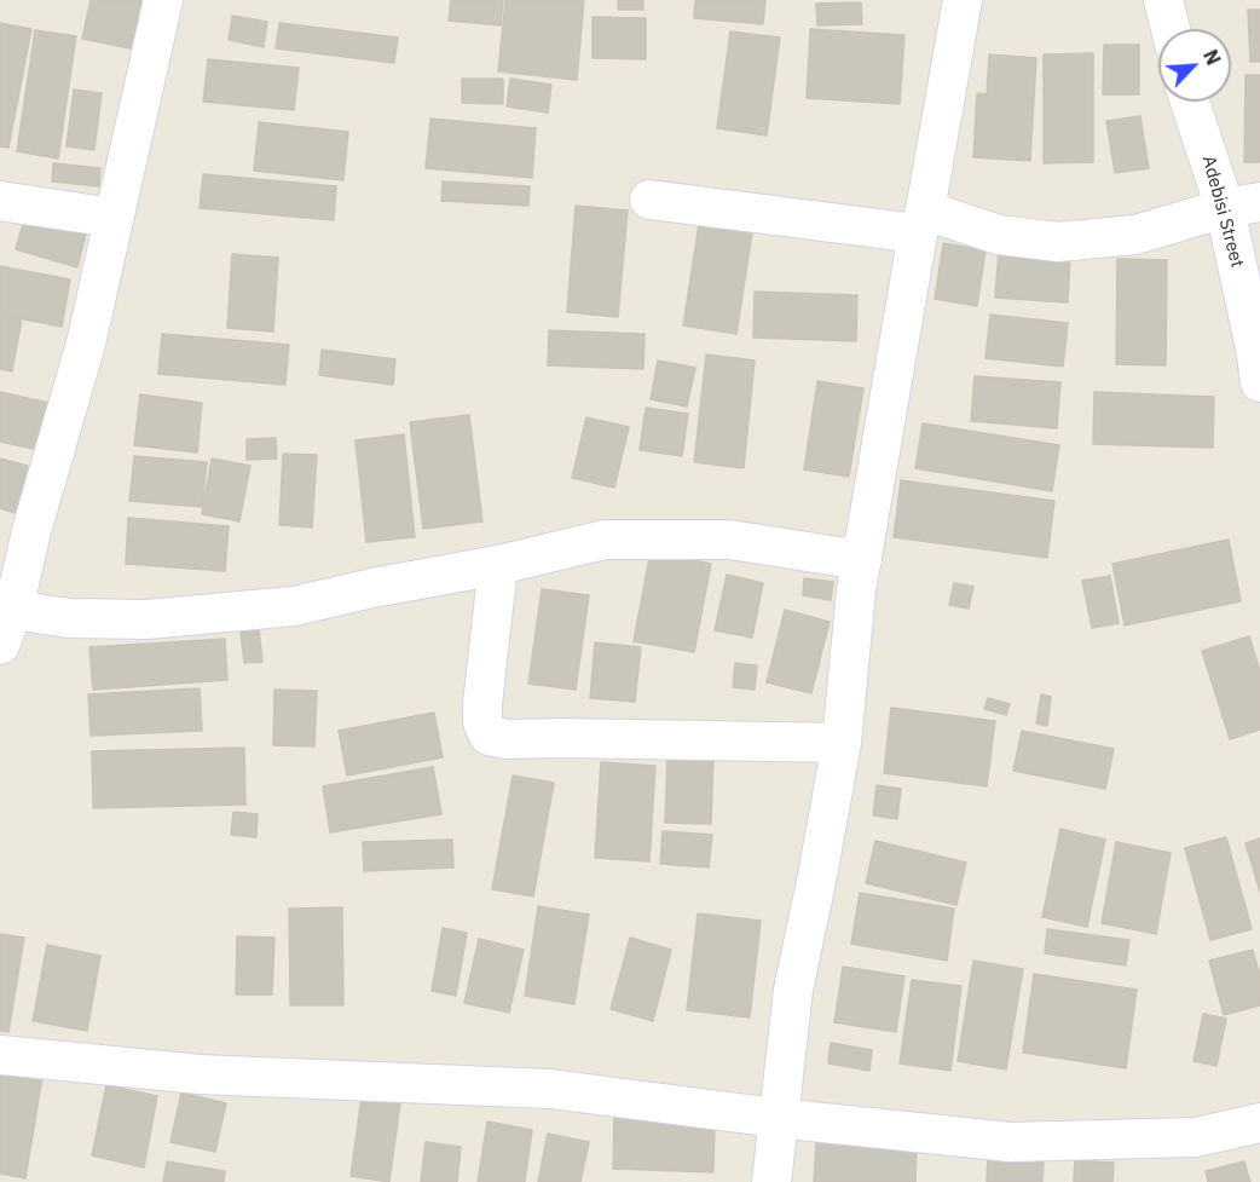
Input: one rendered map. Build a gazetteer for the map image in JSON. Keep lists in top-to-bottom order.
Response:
{
  "streets": {
    "street": ["Adebisi Street"]
  },
  "north": "top right"
}
